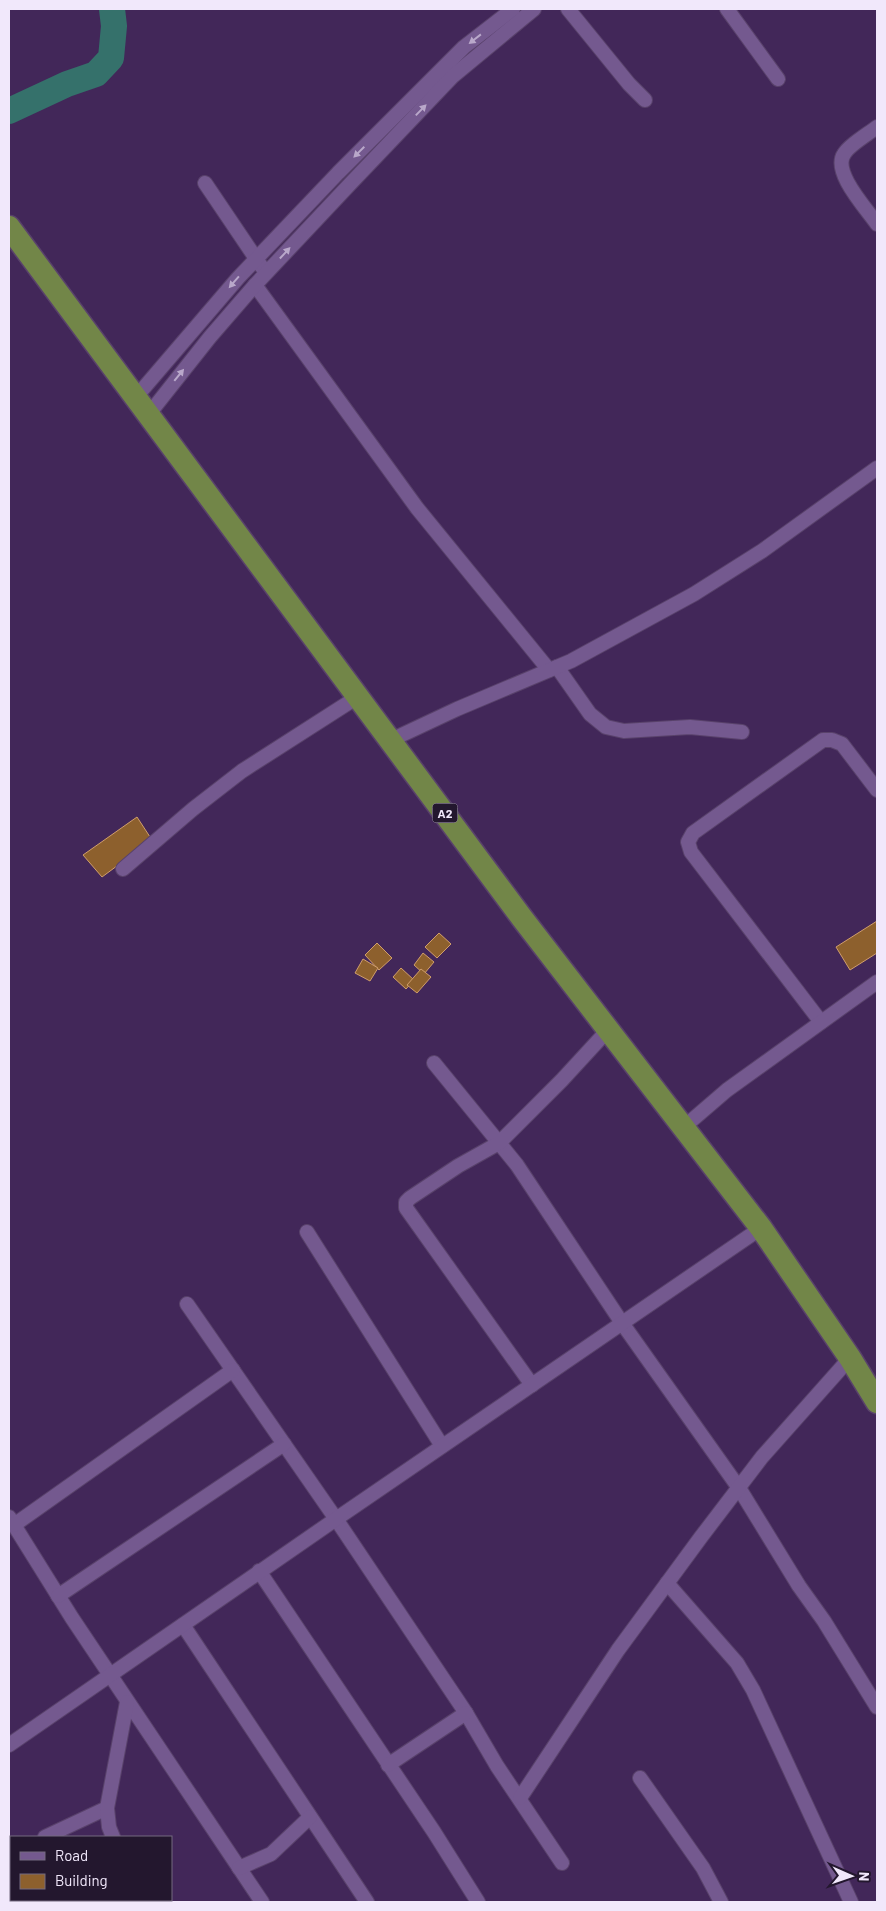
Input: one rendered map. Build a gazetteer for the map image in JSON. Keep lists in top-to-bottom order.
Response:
{
  "streets": {
    "highway": ["A2"]
  },
  "legend": ["Road", "Building"],
  "north": "right"
}
